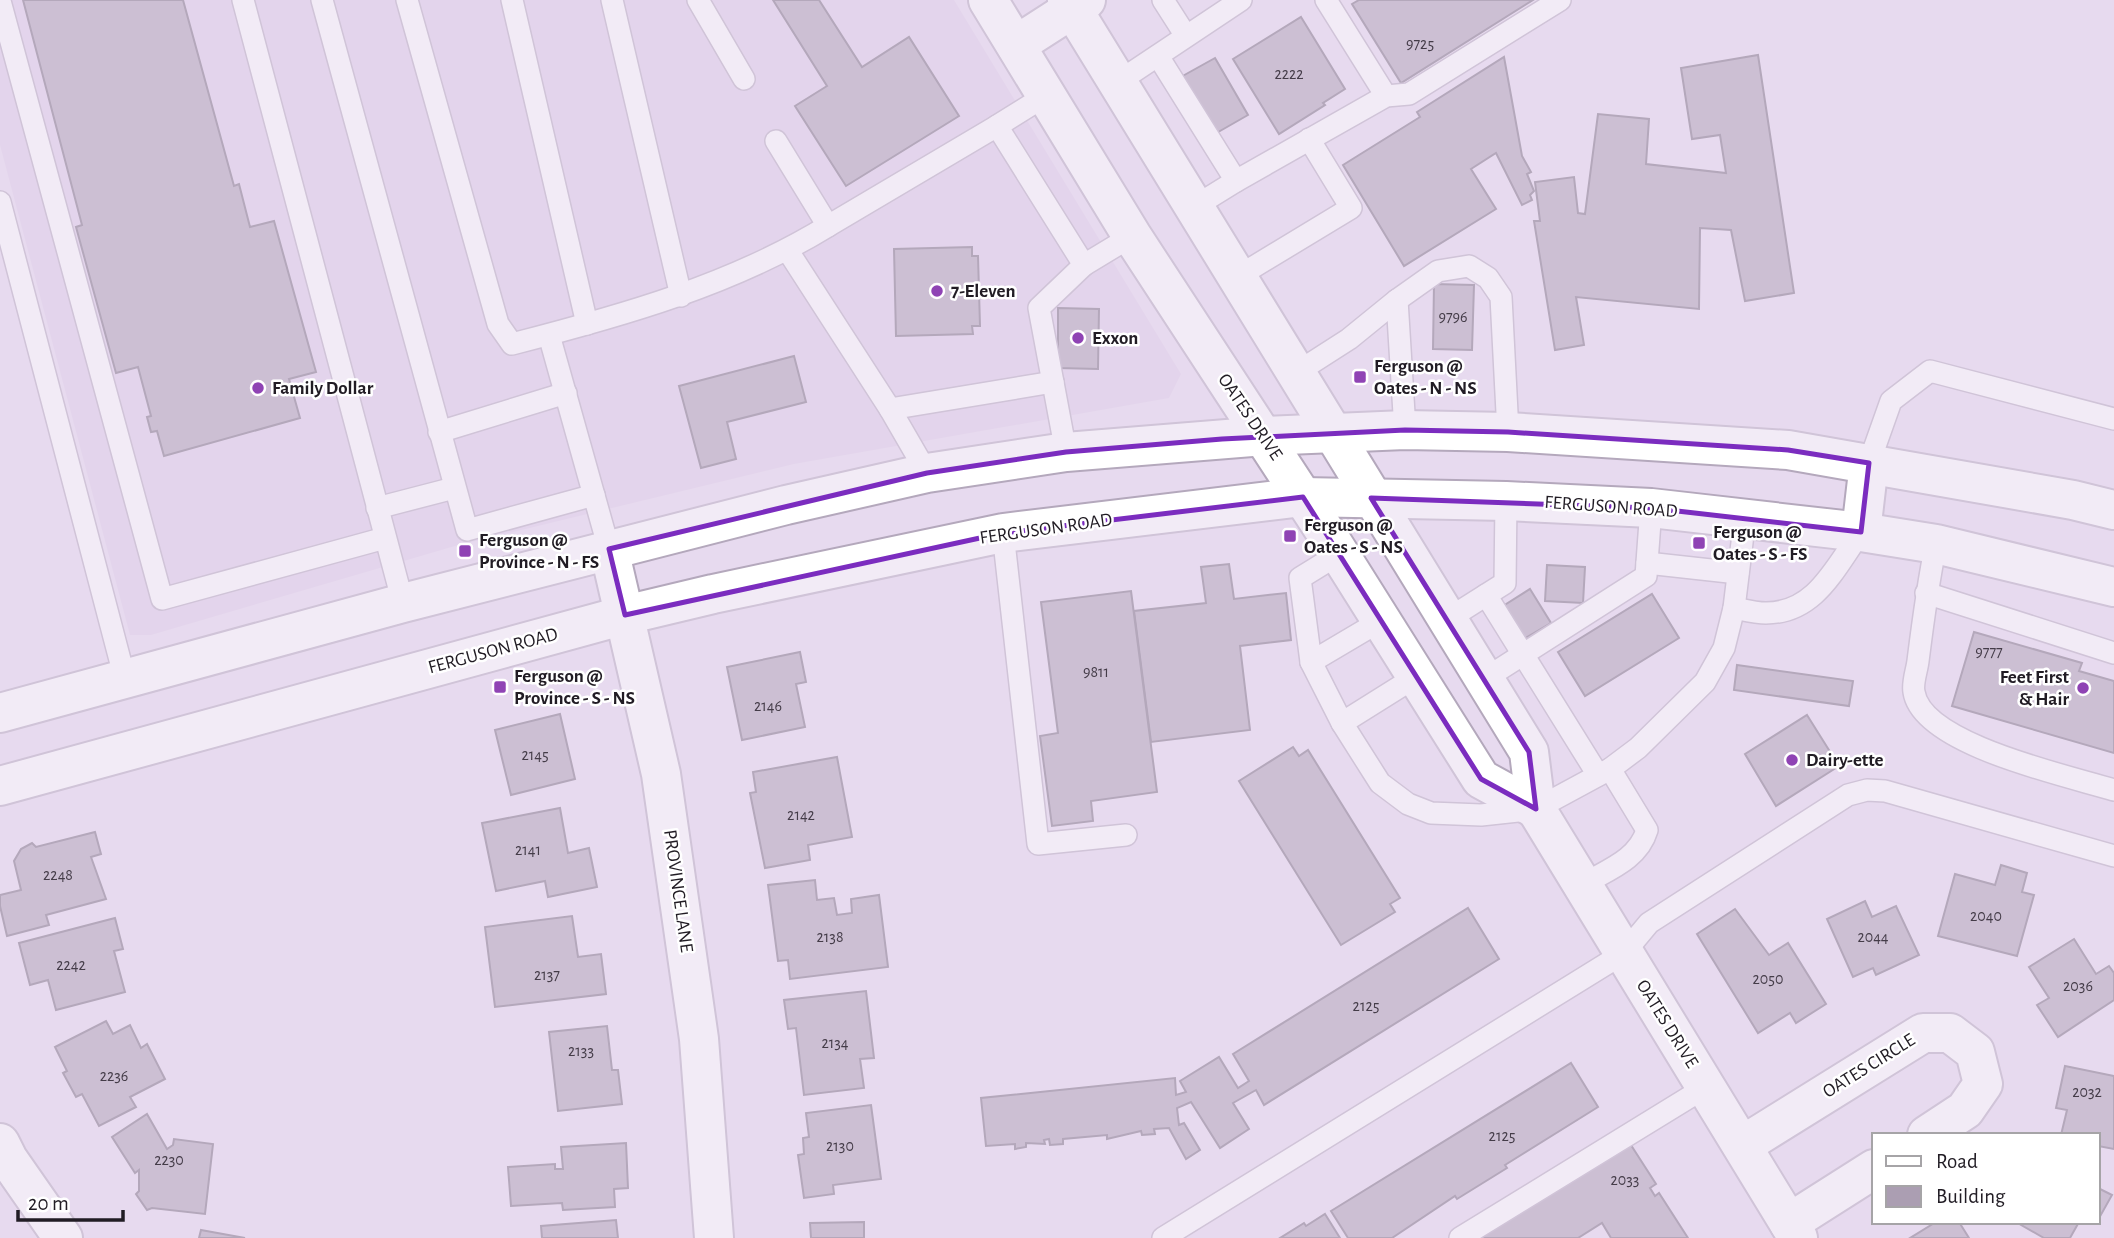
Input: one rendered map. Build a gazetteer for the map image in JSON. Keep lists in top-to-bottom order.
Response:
{
  "streets": {
    "main road": [
      "OATES DRIVE",
      "FERGUSON ROAD",
      "PROVINCE LANE",
      "OATES CIRCLE"
    ]
  },
  "crossings": [
    ["OATES DRIVE", "FERGUSON ROAD"],
    ["OATES DRIVE", "OATES CIRCLE"],
    ["FERGUSON ROAD", "PROVINCE LANE"]
  ],
  "places": {
    "other": [
      "7-Eleven",
      "Exxon",
      "Family Dollar",
      "Feet First & Hair",
      "Dairy-ette"
    ],
    "transit": [
      "Ferguson @ Oates - N - NS",
      "Ferguson @ Oates - S - NS",
      "Ferguson @ Oates - S - FS",
      "Ferguson @ Province - N - FS",
      "Ferguson @ Province - S - NS"
    ]
  },
  "house_numbers": [
    "9725",
    "2222",
    "9796",
    "9777",
    "9811",
    "2146",
    "2145",
    "2142",
    "2141",
    "2248",
    "2040",
    "2138",
    "2044",
    "2242",
    "2137",
    "2050",
    "2036",
    "2125",
    "2134",
    "2133",
    "2236",
    "2032",
    "2125",
    "2130",
    "2230",
    "2033"
  ],
  "legend": ["Road", "Building"],
  "scale_bar": "20 m"
}
